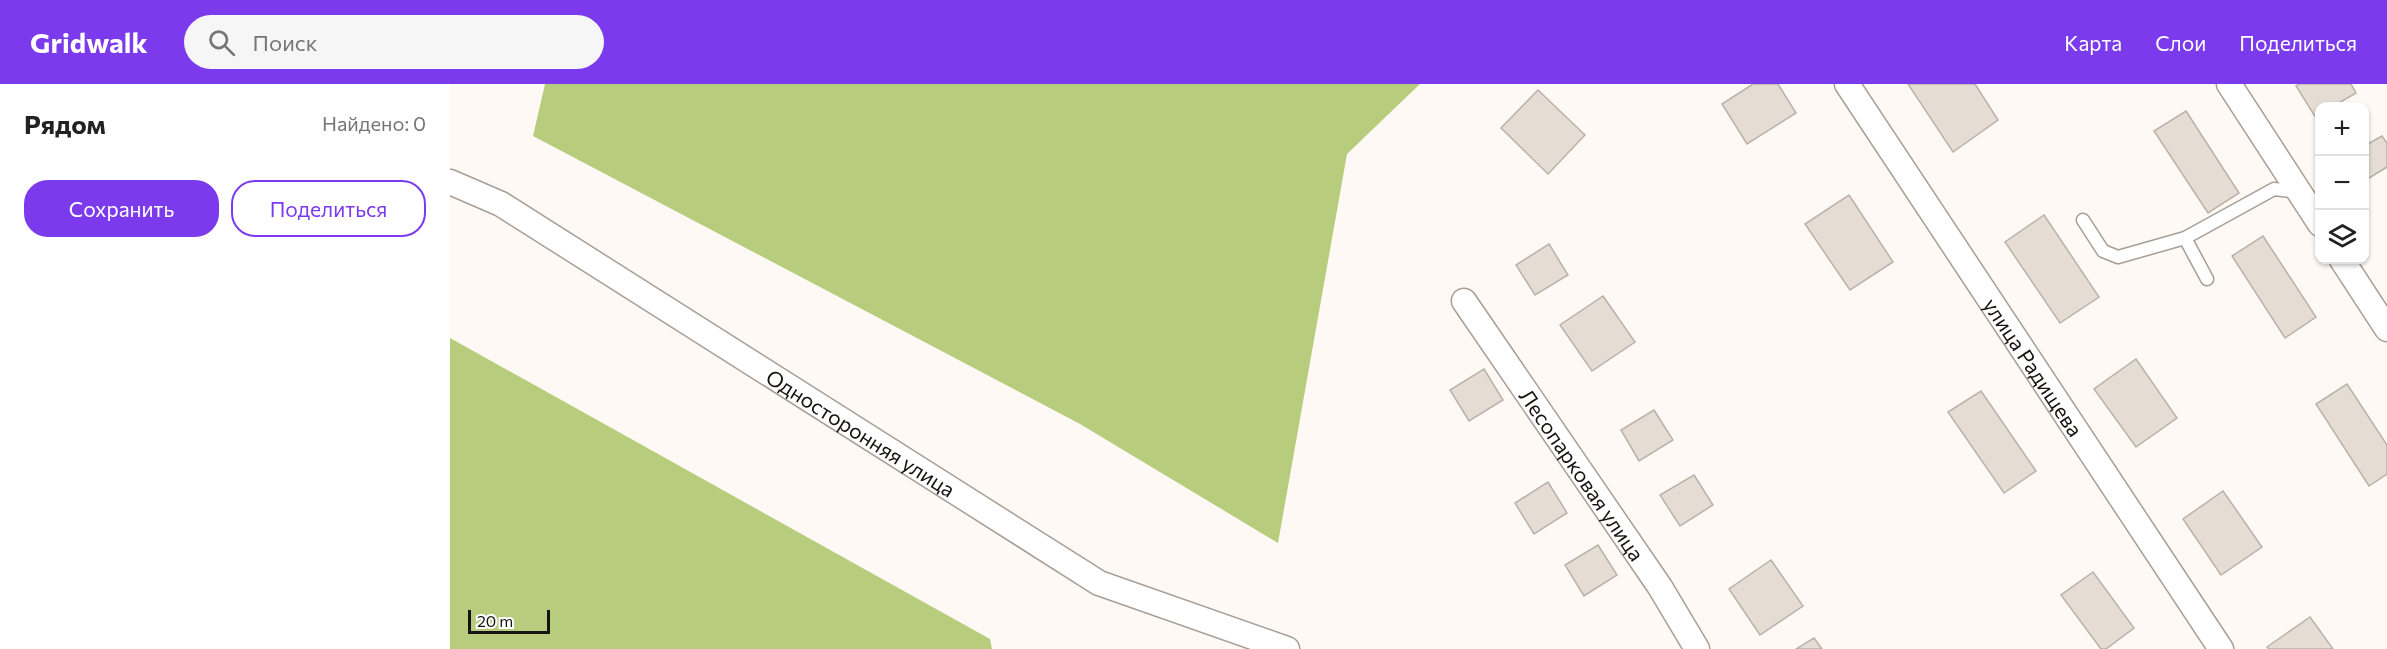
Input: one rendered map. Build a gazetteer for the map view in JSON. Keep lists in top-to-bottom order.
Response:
{
  "streets": {
    "street": ["улица Радищева", "Односторонняя улица", "Лесопарковая улица"]
  },
  "scale_bar": "20 m",
  "page": {
    "header": "Gridwalk",
    "search": "Поиск",
    "nav": ["Карта", "Слои", "Поделиться"],
    "heading": ["Рядом", "Найдено: 0"],
    "map_buttons": ["+", "−"],
    "buttons": ["Сохранить", "Поделиться"],
    "scale": "20 m"
  }
}
